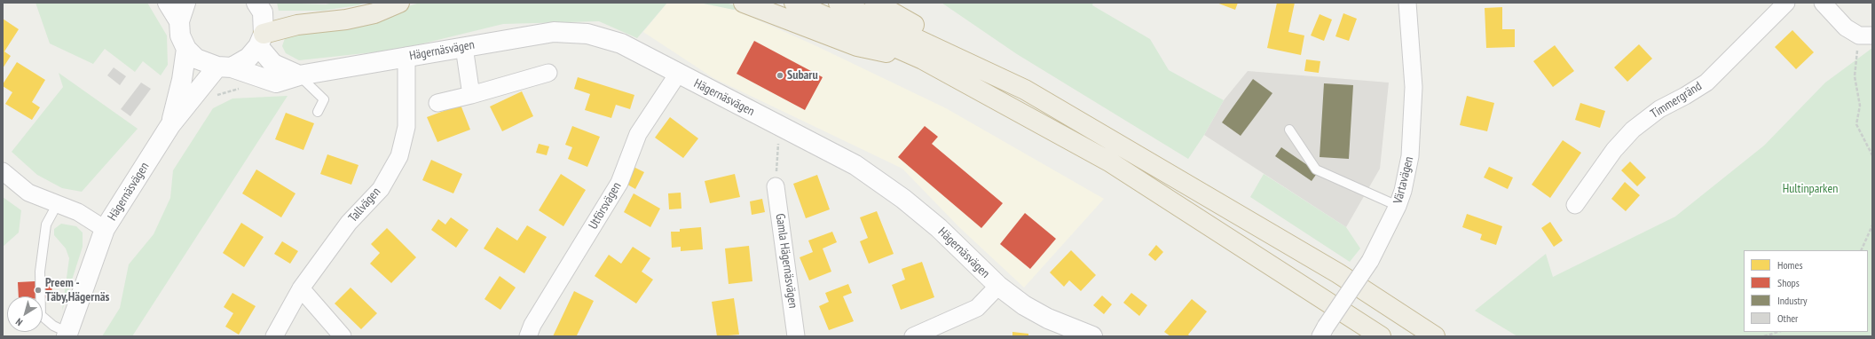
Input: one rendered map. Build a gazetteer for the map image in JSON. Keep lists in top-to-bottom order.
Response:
{
  "streets": {
    "street": [
      "Hägernäsvägen",
      "Timmergränd",
      "Värtavägen",
      "Tallvägen",
      "Utförsvägen",
      "Gamla Hägernäsvägen"
    ]
  },
  "crossings": [
    ["Hägernäsvägen", "Tallvägen"],
    ["Hägernäsvägen", "Utförsvägen"]
  ],
  "parks": ["Hultinparken"],
  "places": ["Subaru", "Preem - Täby,Hägernäs"],
  "legend": [
    "Homes",
    "Shops",
    "Industry",
    "Other"
  ],
  "north": "bottom left"
}
